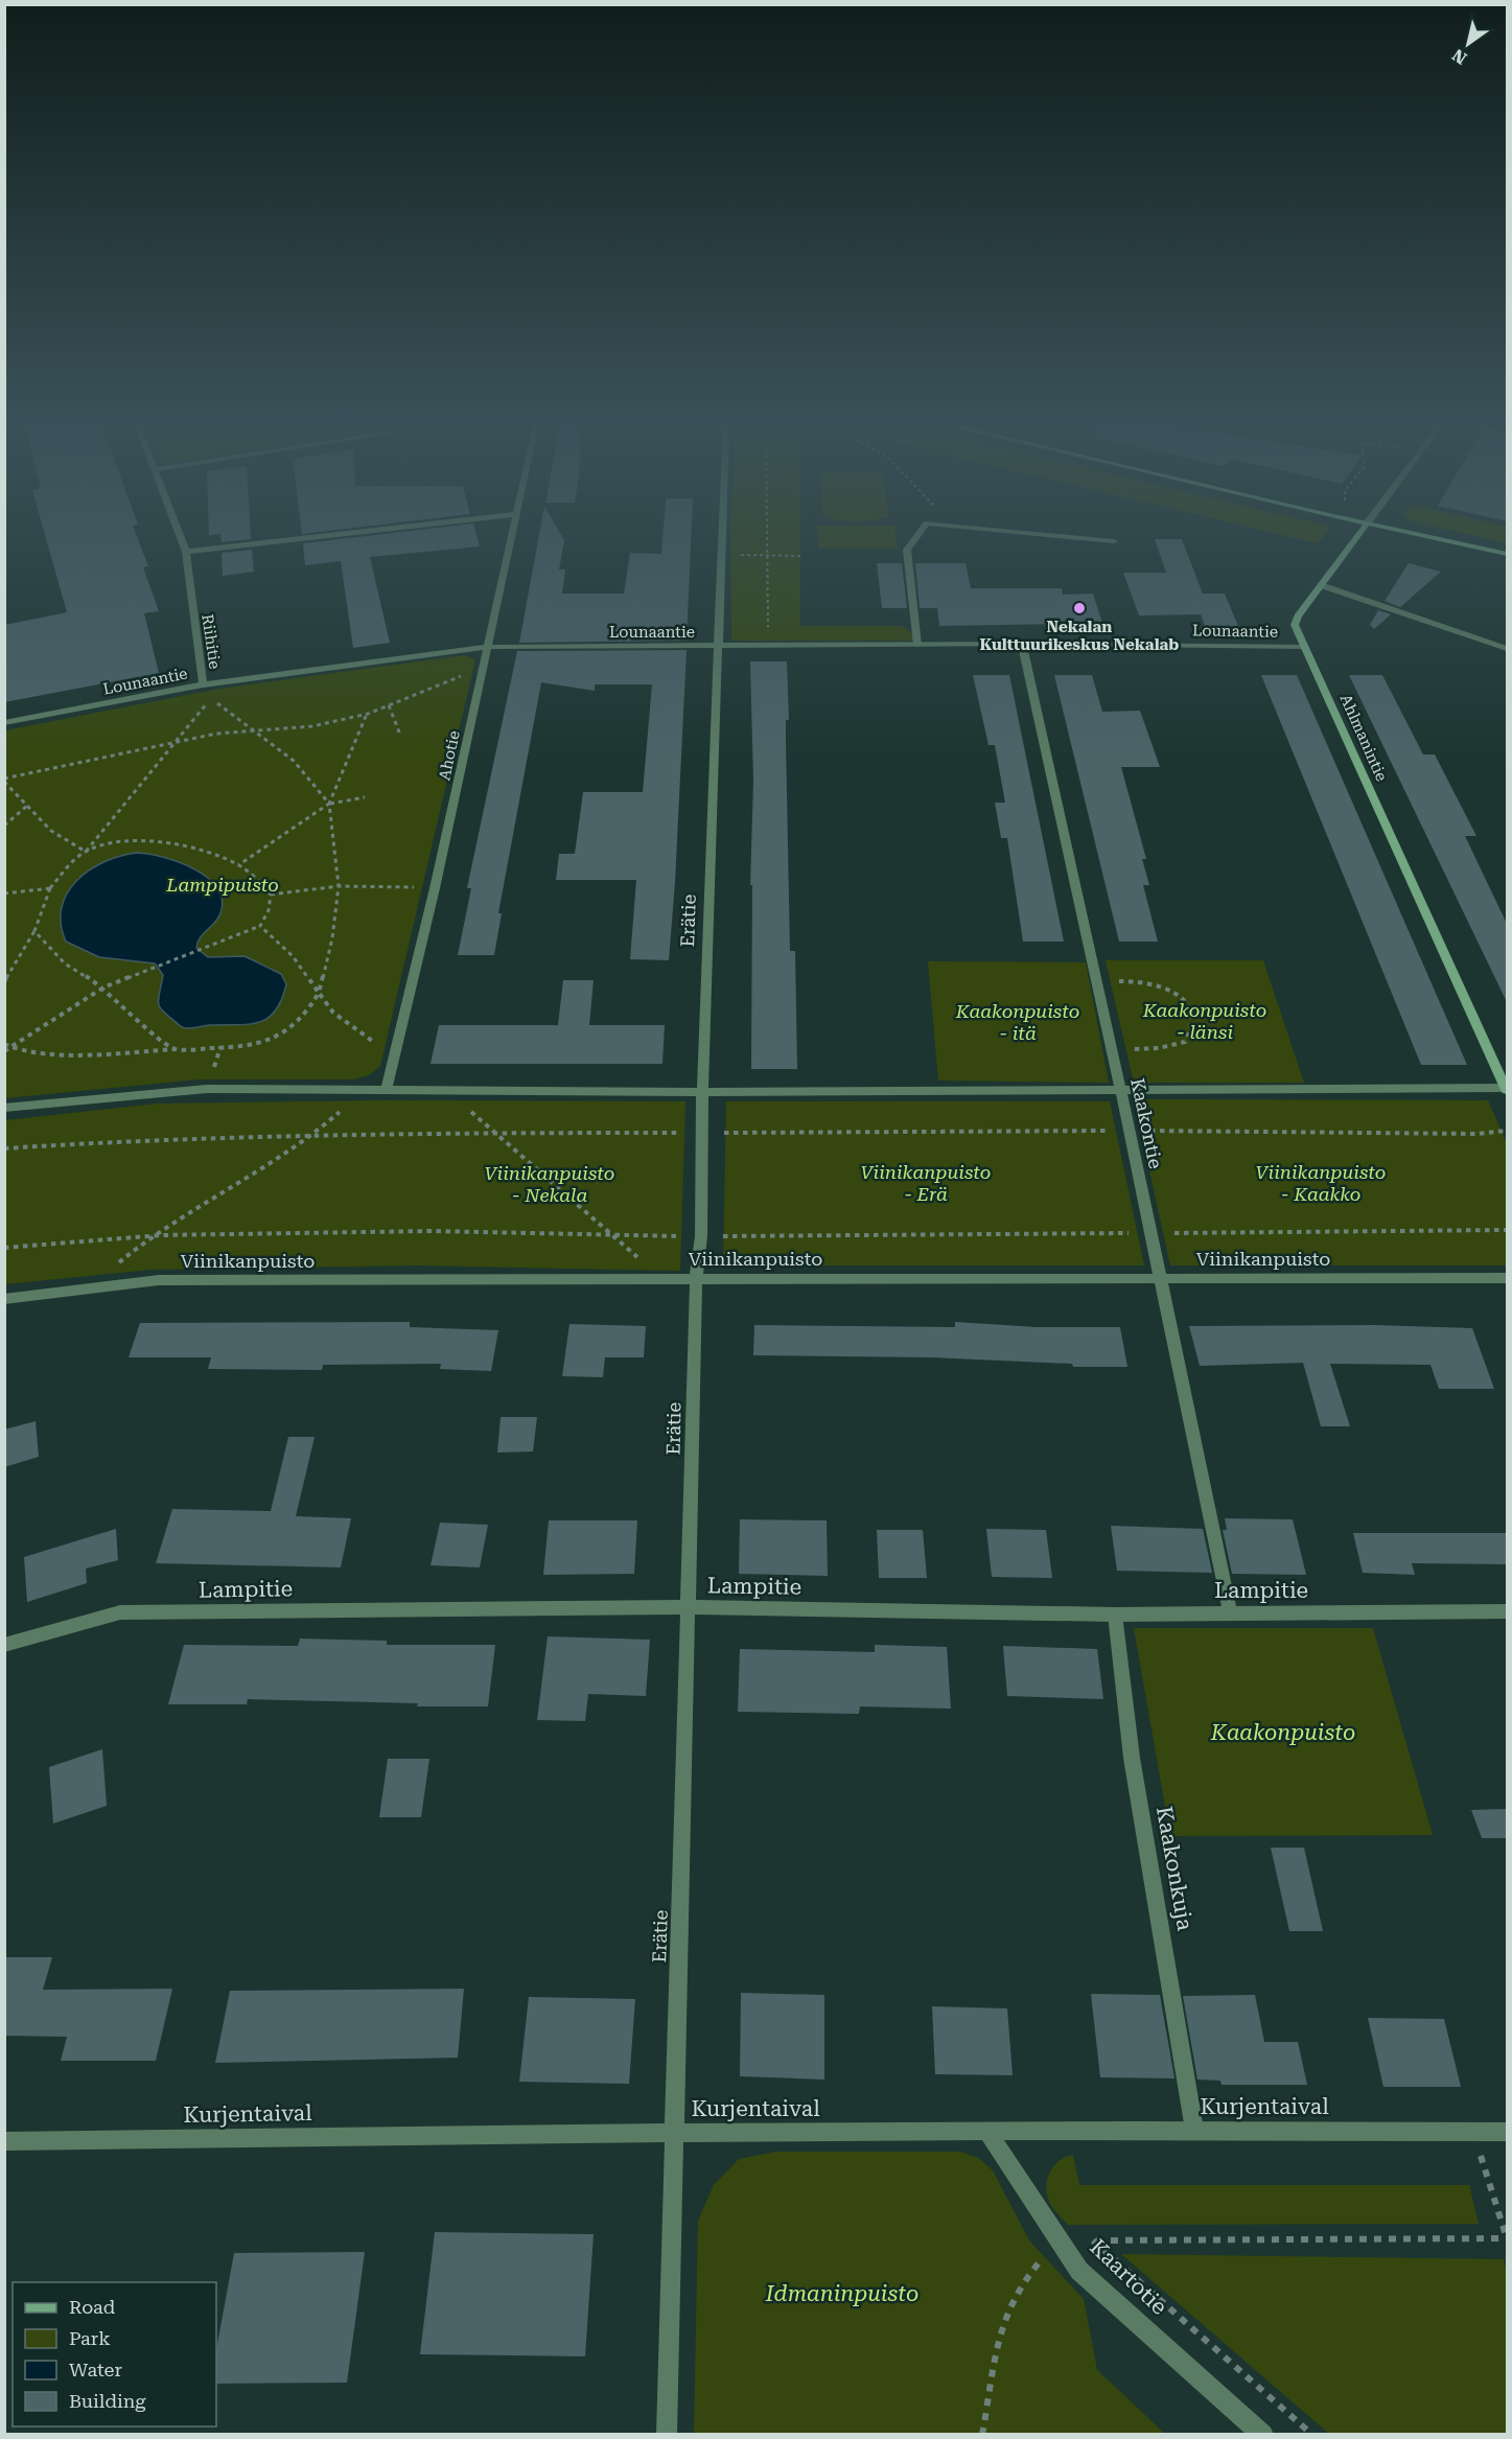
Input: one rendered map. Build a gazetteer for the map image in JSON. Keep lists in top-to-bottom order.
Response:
{
  "streets": {
    "street": [
      "Lounaantie",
      "Riihitie",
      "Ahlmanintie",
      "Ahotie",
      "Erätie",
      "Kaakontie",
      "Viinikanpuisto",
      "Lampitie",
      "Kaakonkuja",
      "Kurjentaival",
      "Kaartotie"
    ]
  },
  "crossings": [
    ["Lounaantie", "Riihitie"],
    ["Lounaantie", "Ahlmanintie"],
    ["Lounaantie", "Ahotie"],
    ["Lounaantie", "Erätie"],
    ["Lounaantie", "Kaakontie"],
    ["Erätie", "Viinikanpuisto"],
    ["Erätie", "Lampitie"],
    ["Erätie", "Kurjentaival"],
    ["Kaakontie", "Viinikanpuisto"],
    ["Kaakontie", "Lampitie"],
    ["Lampitie", "Kaakonkuja"],
    ["Kaakonkuja", "Kurjentaival"],
    ["Kurjentaival", "Kaartotie"]
  ],
  "parks": [
    "Lampipuisto",
    "Kaakonpuisto - länsi",
    "Kaakonpuisto - itä",
    "Viinikanpuisto - Erä",
    "Viinikanpuisto - Kaakko",
    "Viinikanpuisto - Nekala",
    "Kaakonpuisto",
    "Idmaninpuisto"
  ],
  "places": ["Nekalan Kulttuurikeskus Nekalab"],
  "legend": [
    "Road",
    "Park",
    "Water",
    "Building"
  ],
  "north": "bottom left"
}
